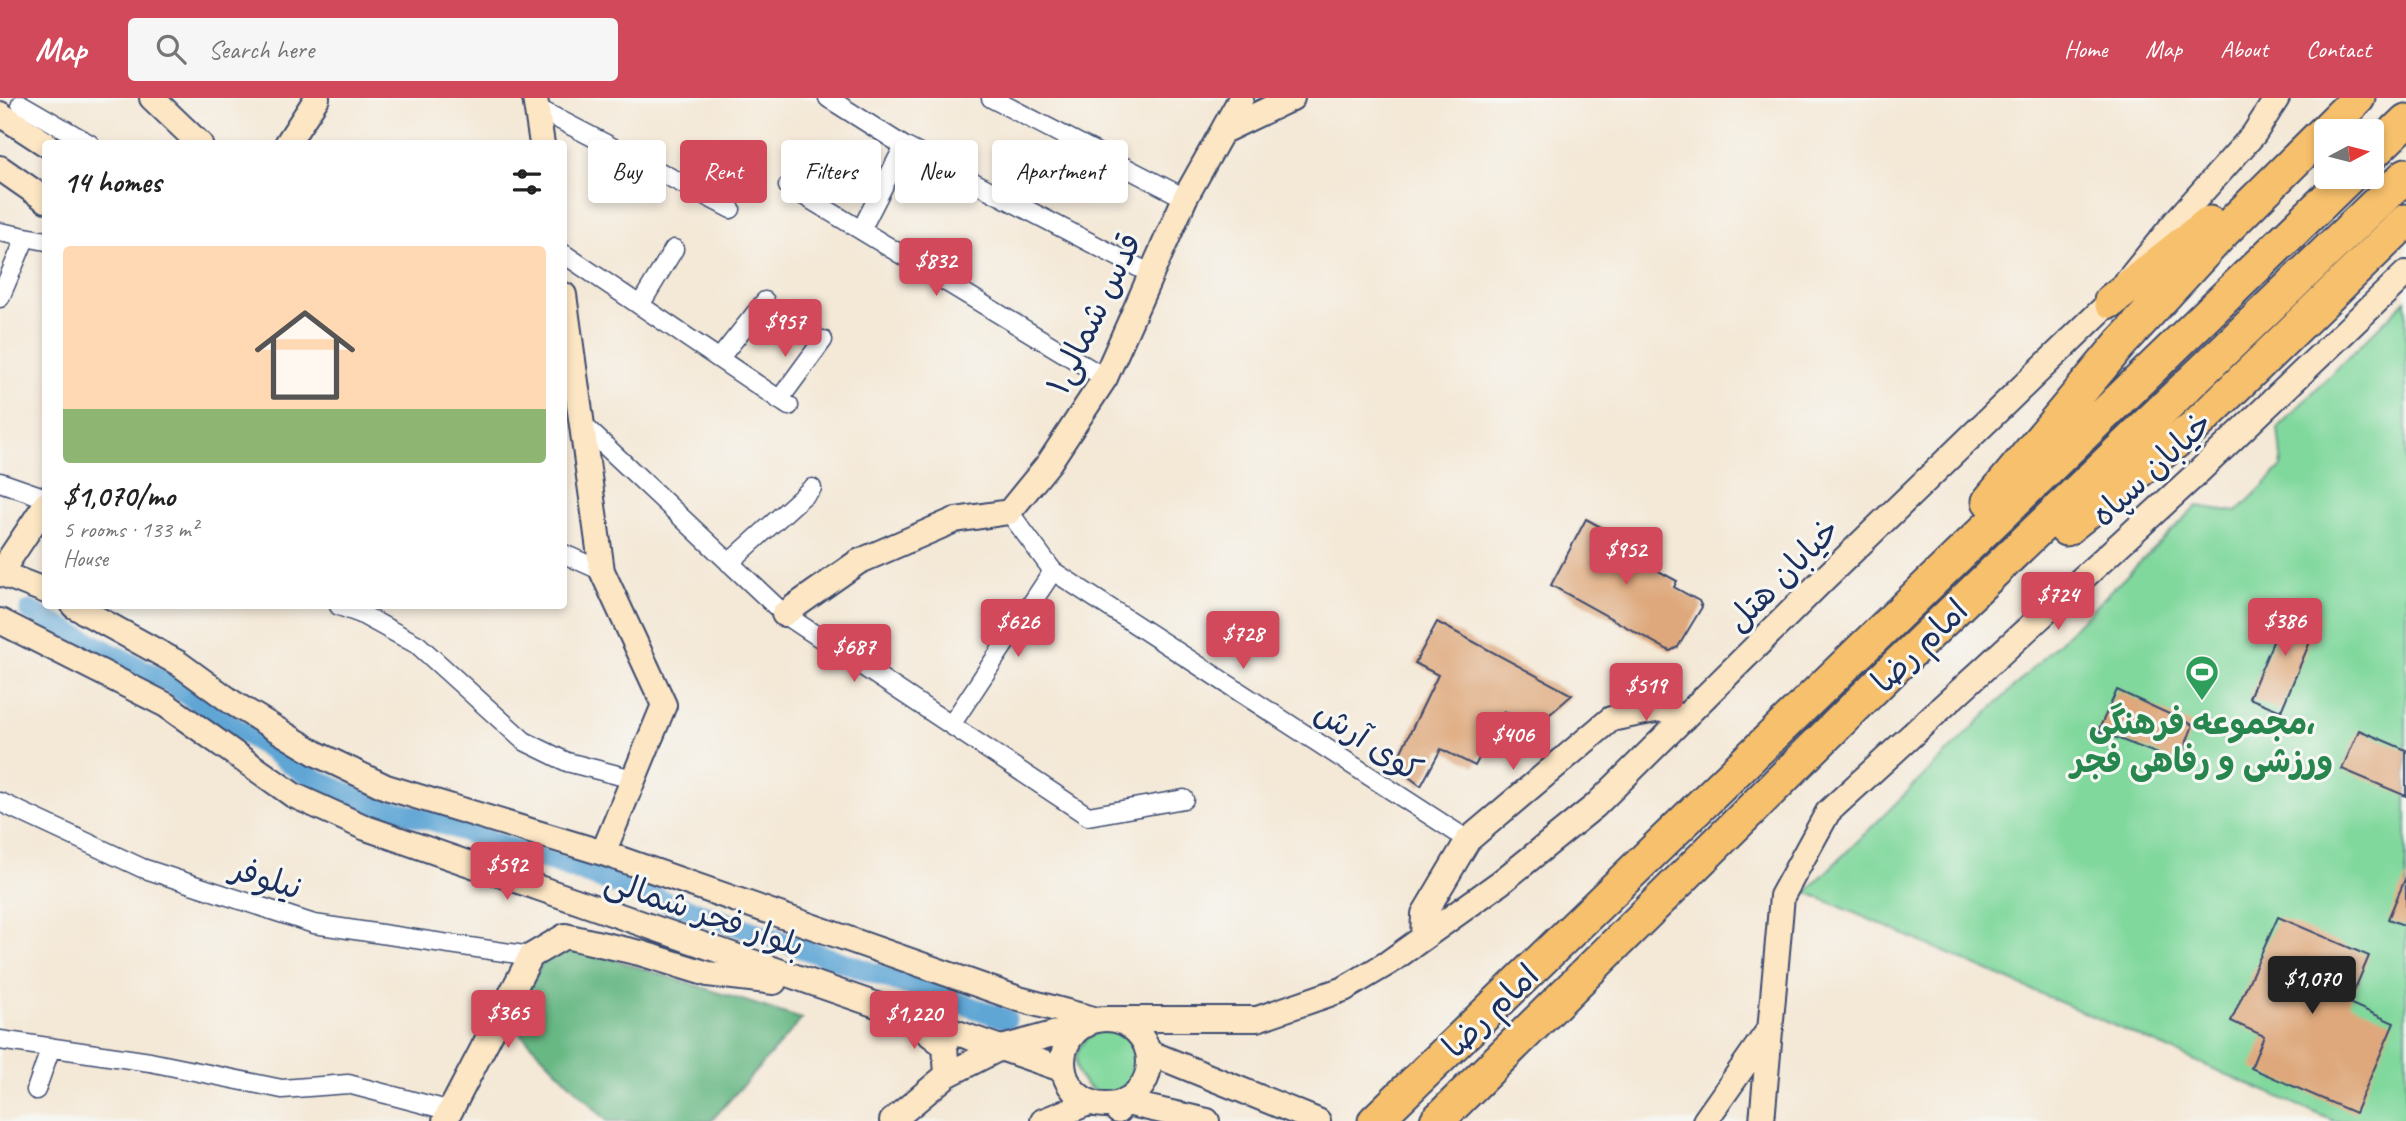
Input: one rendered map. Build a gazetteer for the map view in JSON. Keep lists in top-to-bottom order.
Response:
{
  "streets": {
    "highway": ["امام رضا"],
    "main road": [
      "قدس شمالی۱",
      "خیابان سپاه",
      "خیابان هتل",
      "بلوار فجر شمالی"
    ],
    "street": ["کوی آرش", "نیلوفر"]
  },
  "crossings": [
    ["قدس شمالی۱", "کوی آرش"],
    ["خیابان هتل", "بلوار فجر شمالی"]
  ],
  "places": {
    "sports": ["مجموعه فرهنگی، ورزشی و رفاهی فجر"]
  },
  "north": "right",
  "page": {
    "header": "Map",
    "search": "Search here",
    "nav": [
      "Home",
      "Map",
      "About",
      "Contact"
    ],
    "chip": [
      "Buy",
      "Rent",
      "Filters",
      "New",
      "Apartment"
    ],
    "heading": "14 homes",
    "list": [
      {
        "name": "$1,070/mo",
        "note": "5 rooms · 133 m² · House"
      }
    ],
    "price": [
      "$832",
      "$957",
      "$952",
      "$724",
      "$386",
      "$626",
      "$728",
      "$687",
      "$519",
      "$406",
      "$592",
      "$1,070",
      "$365",
      "$1,220"
    ]
  }
}
